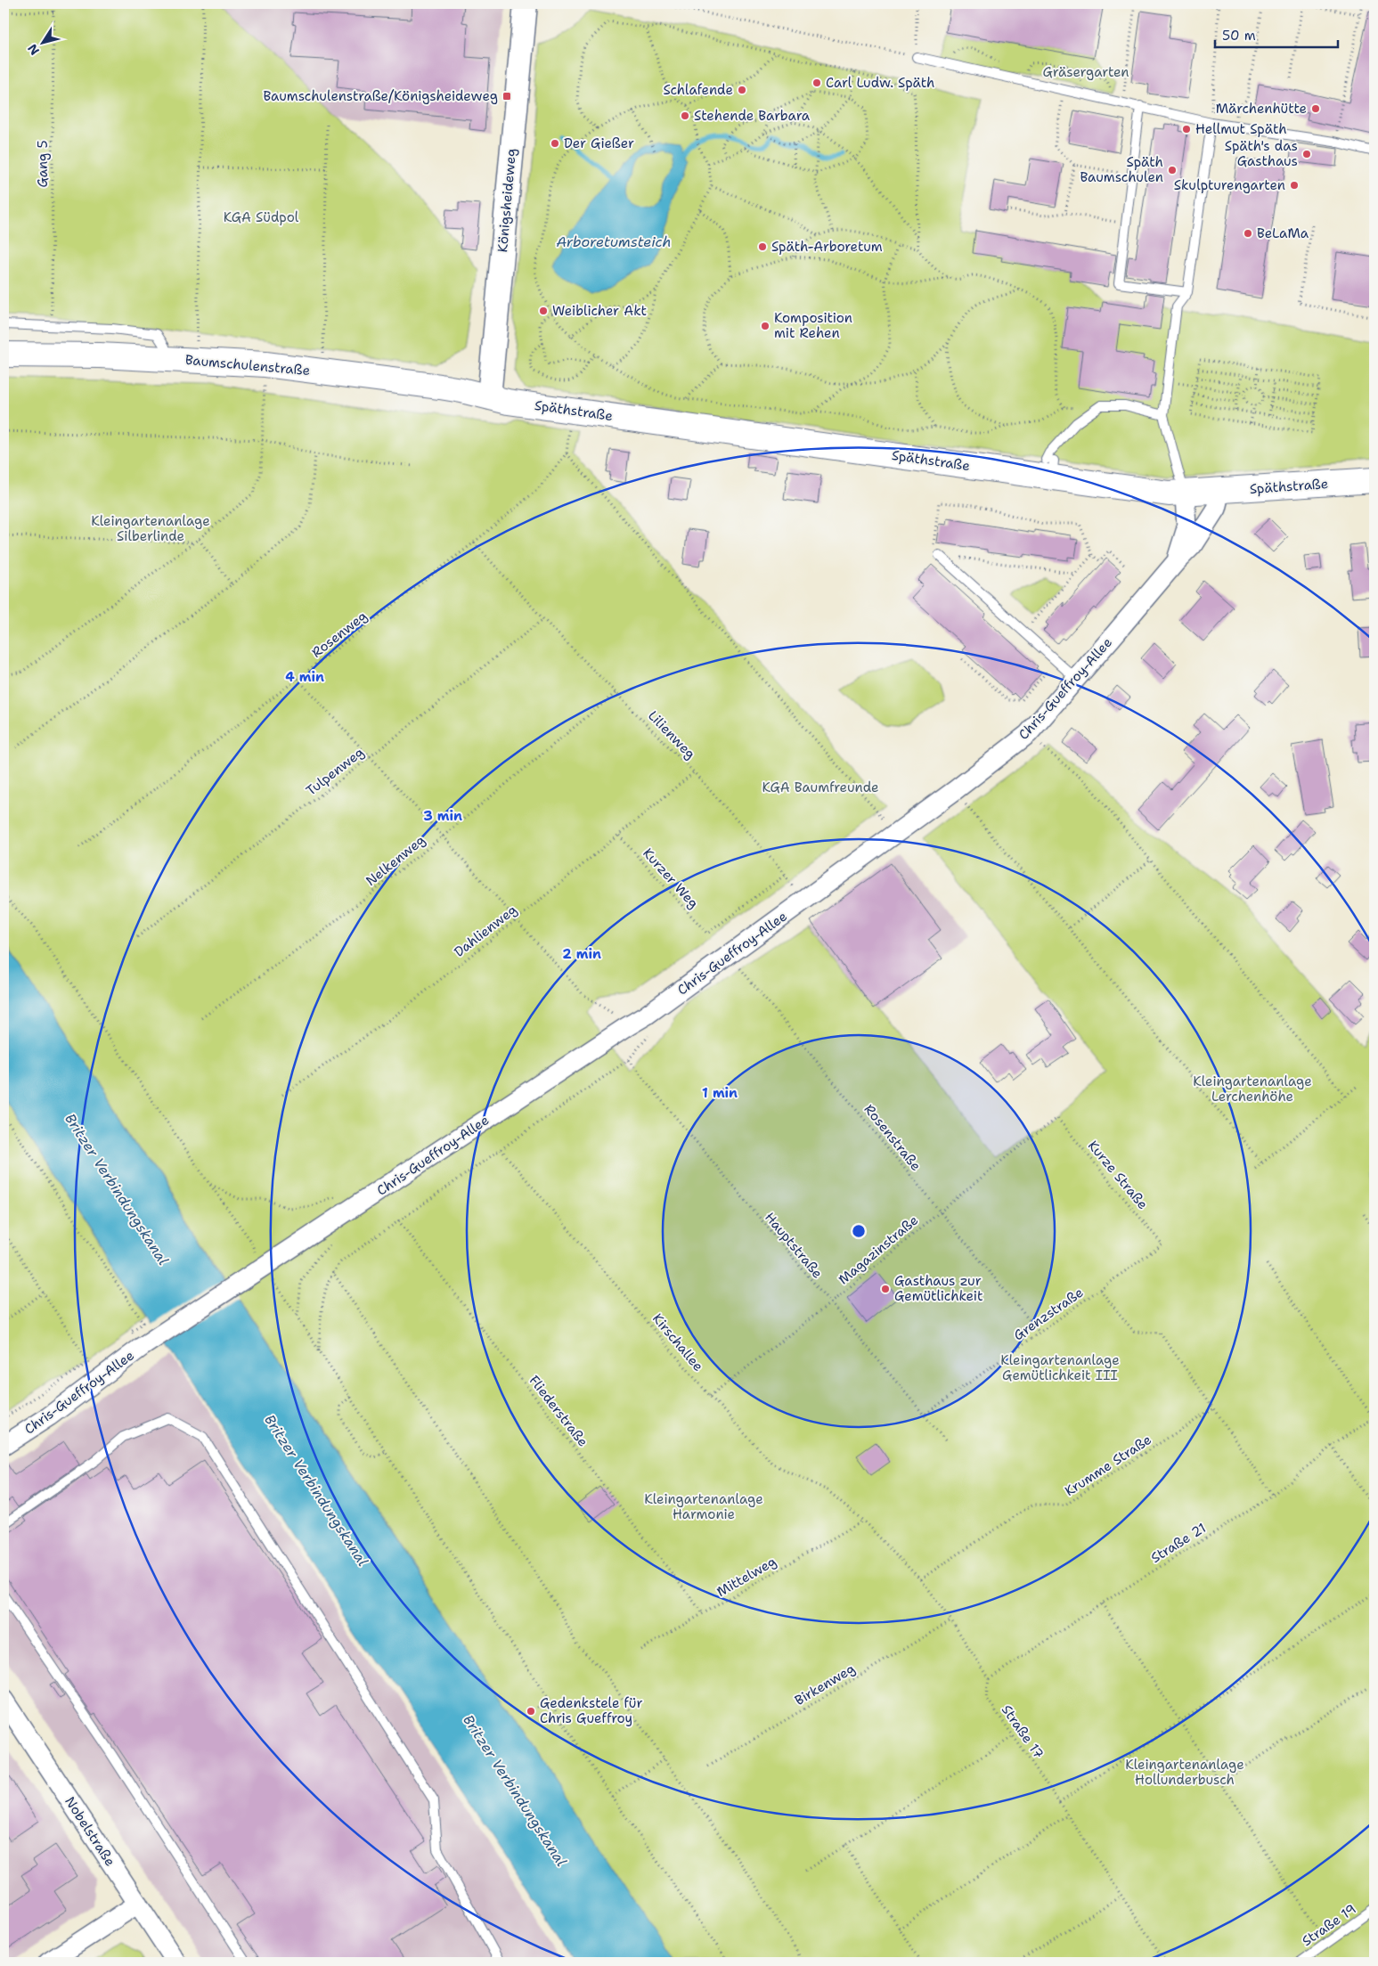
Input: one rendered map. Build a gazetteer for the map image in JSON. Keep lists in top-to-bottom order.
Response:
{
  "streets": {
    "main road": ["Baumschulenstraße", "Späthstraße"],
    "street": ["Königsheideweg", "Chris-Gueffroy-Allee", "Nobelstraße"],
    "lane": ["Straße 19"],
    "path": [
      "Gang 5",
      "Rosenweg",
      "Lilienweg",
      "Tulpenweg",
      "Nelkenweg",
      "Kurzer Weg",
      "Dahlienweg",
      "Rosenstraße",
      "Kurze Straße",
      "Hauptstraße",
      "Magazinstraße",
      "Grenzstraße",
      "Kirschallee",
      "Fliederstraße",
      "Krumme Straße",
      "Straße 21",
      "Mittelweg",
      "Birkenweg",
      "Straße 17"
    ]
  },
  "crossings": [
    ["Königsheideweg", "Baumschulenstraße"],
    ["Königsheideweg", "Späthstraße"],
    ["Baumschulenstraße", "Späthstraße"],
    ["Späthstraße", "Chris-Gueffroy-Allee"],
    ["Rosenweg", "Lilienweg"],
    ["Chris-Gueffroy-Allee", "Rosenstraße"],
    ["Lilienweg", "Tulpenweg"],
    ["Lilienweg", "Nelkenweg"],
    ["Lilienweg", "Kurzer Weg"],
    ["Lilienweg", "Dahlienweg"],
    ["Kurzer Weg", "Dahlienweg"],
    ["Rosenstraße", "Magazinstraße"],
    ["Rosenstraße", "Grenzstraße"],
    ["Kurze Straße", "Magazinstraße"],
    ["Kurze Straße", "Grenzstraße"],
    ["Hauptstraße", "Magazinstraße"],
    ["Hauptstraße", "Grenzstraße"],
    ["Magazinstraße", "Kirschallee"],
    ["Kirschallee", "Mittelweg"],
    ["Fliederstraße", "Mittelweg"],
    ["Straße 21", "Straße 17"]
  ],
  "water": ["Arboretumsteich", "Britzer Verbindungskanal"],
  "parks": [
    "Gräsergarten",
    "KGA Südpol",
    "Kleingartenanlage Silberlinde",
    "KGA Baumfreunde",
    "Kleingartenanlage Lerchenhöhe",
    "Kleingartenanlage Gemütlichkeit III",
    "Kleingartenanlage Harmonie",
    "Kleingartenanlage Hollunderbusch"
  ],
  "places": {
    "other": [
      "Carl Ludw. Späth",
      "Schlafende",
      "Märchenhütte",
      "Stehende Barbara",
      "Hellmut Späth",
      "Der Gießer",
      "Späth's das Gasthaus",
      "Späth Baumschulen",
      "Skulpturengarten",
      "BeLaMa",
      "Späth-Arboretum",
      "Weiblicher Akt",
      "Komposition mit Rehen",
      "Gasthaus zur Gemütlichkeit",
      "Gedenkstele für Chris Gueffroy"
    ],
    "transit": ["Baumschulenstraße/Königsheideweg"]
  },
  "scale_bar": "50 m",
  "north": "bottom left",
  "rings": [
    "4 min",
    "3 min",
    "2 min",
    "1 min"
  ]
}
